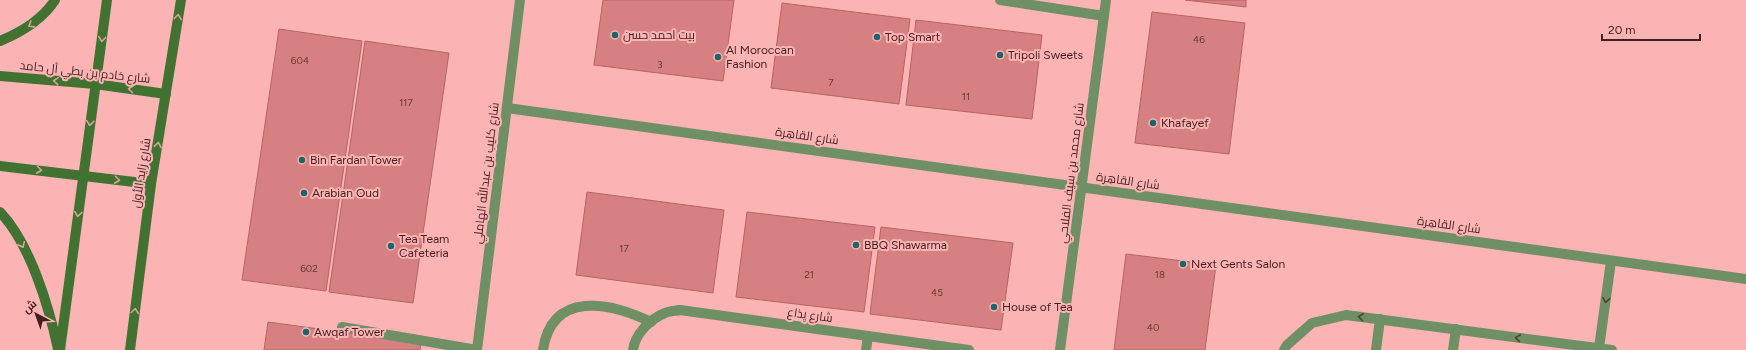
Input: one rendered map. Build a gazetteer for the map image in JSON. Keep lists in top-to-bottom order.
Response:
{
  "streets": {
    "main road": ["شارع خادم بن بطي آل حامد", "شارع زايد الأول"],
    "street": [
      "شارع القاهِرة",
      "شارع كليب بن عبدالله الهاملي",
      "شارع محمد بن سيف الفلاحي",
      "شارع يِذاع"
    ]
  },
  "crossings": [
    ["شارع خادم بن بطي آل حامد", "شارع زايد الأول"],
    ["شارع القاهِرة", "شارع كليب بن عبدالله الهاملي"],
    ["شارع القاهِرة", "شارع محمد بن سيف الفلاحي"]
  ],
  "one_way": ["شارع خادم بن بطي آل حامد"],
  "places": [
    "بيت احمد حسن",
    "Top Smart",
    "Tripoli Sweets",
    "Al Moroccan Fashion",
    "Khafayef",
    "Bin Fardan Tower",
    "Arabian Oud",
    "BBQ Shawarma",
    "Tea Team Cafeteria",
    "Next Gents Salon",
    "House of Tea",
    "Awqaf Tower"
  ],
  "house_numbers": [
    "46",
    "604",
    "3",
    "7",
    "11",
    "117",
    "17",
    "602",
    "21",
    "18",
    "45",
    "40"
  ],
  "scale_bar": "20 m",
  "north": "top left"
}
